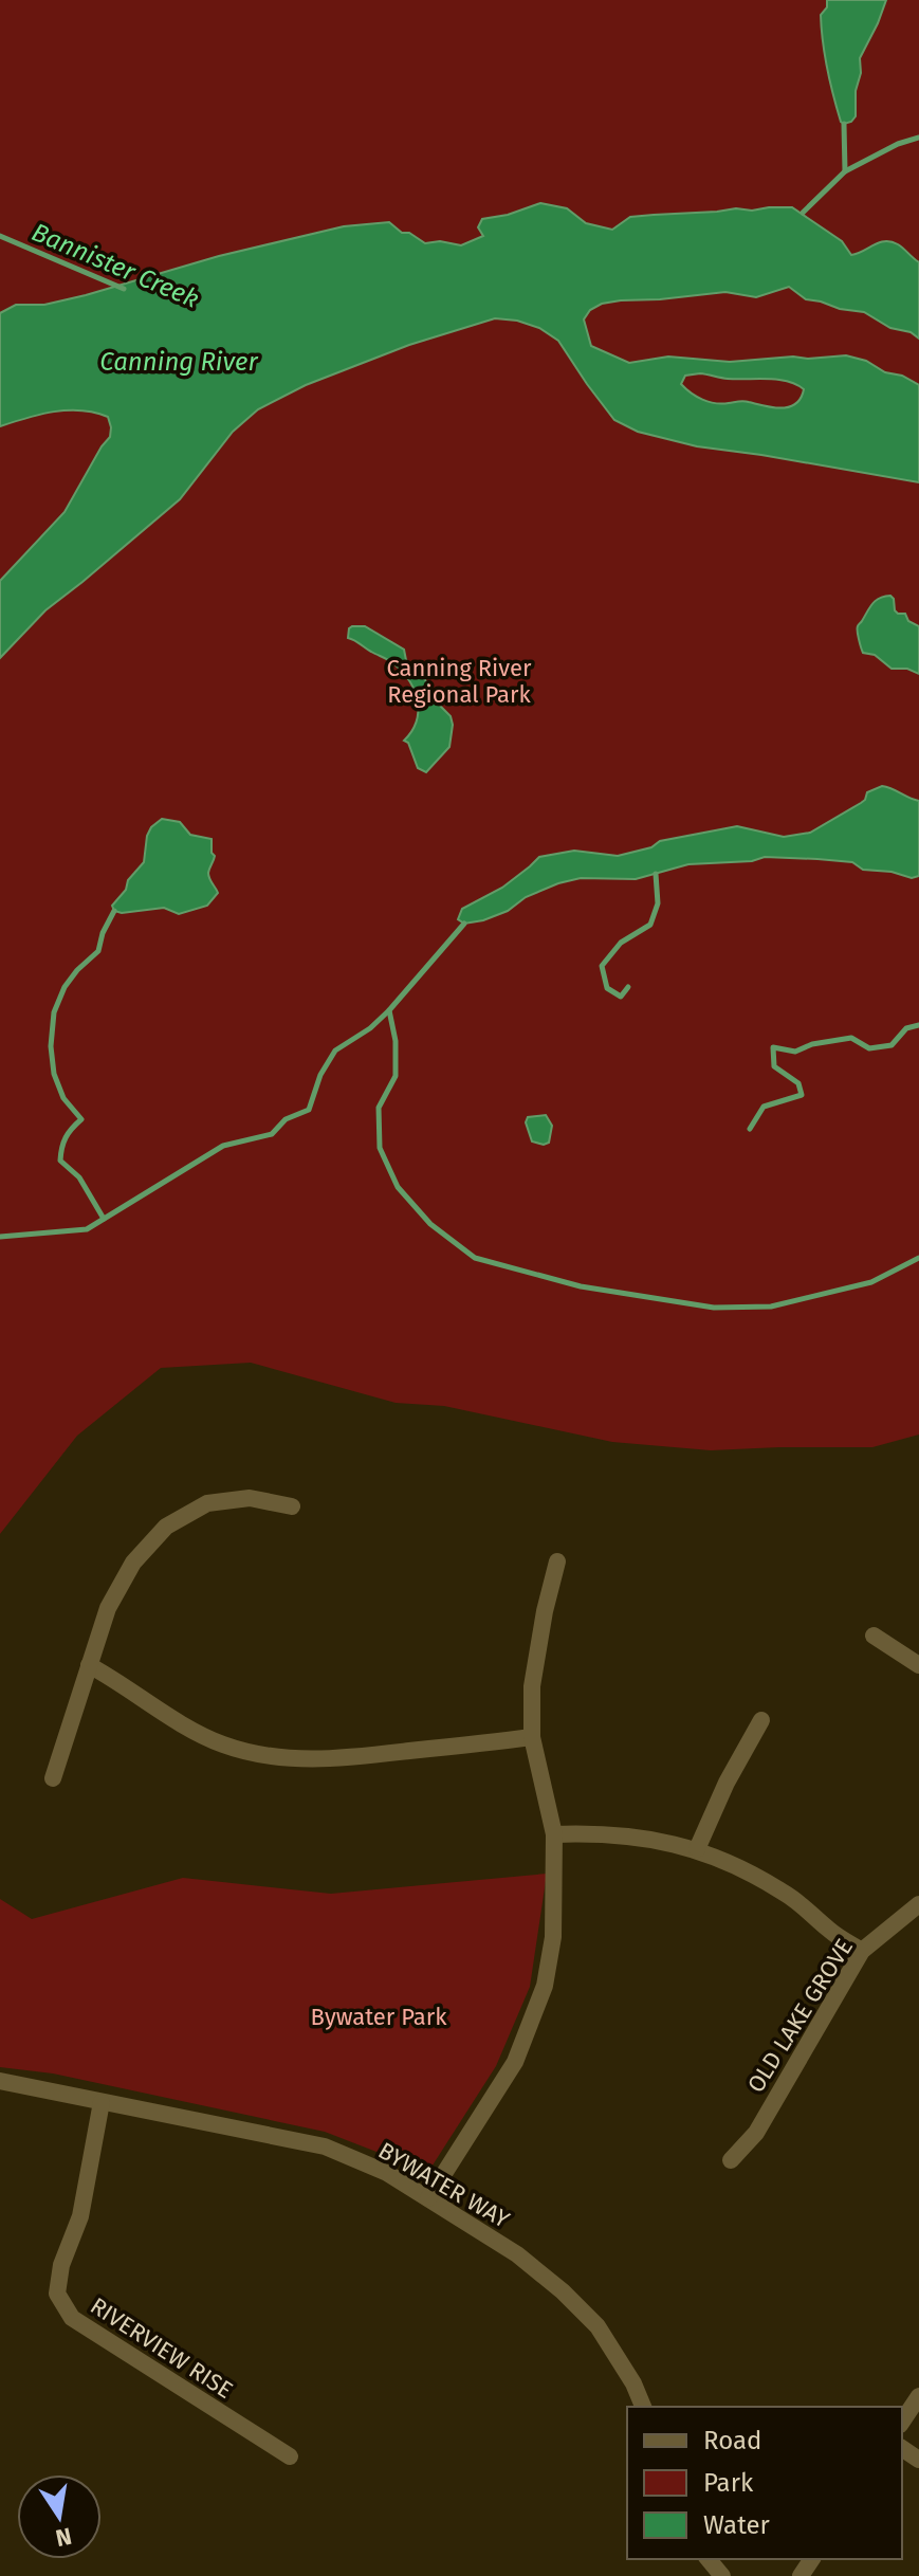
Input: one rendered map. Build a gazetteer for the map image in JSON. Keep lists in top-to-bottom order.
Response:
{
  "streets": {
    "street": ["OLD LAKE GROVE", "BYWATER WAY", "RIVERVIEW RISE"]
  },
  "crossings": [
    ["BYWATER WAY", "RIVERVIEW RISE"]
  ],
  "water": ["Bannister Creek", "Canning River"],
  "parks": ["Canning River Regional Park", "Bywater Park"],
  "legend": ["Road", "Park", "Water"],
  "north": "bottom"
}
